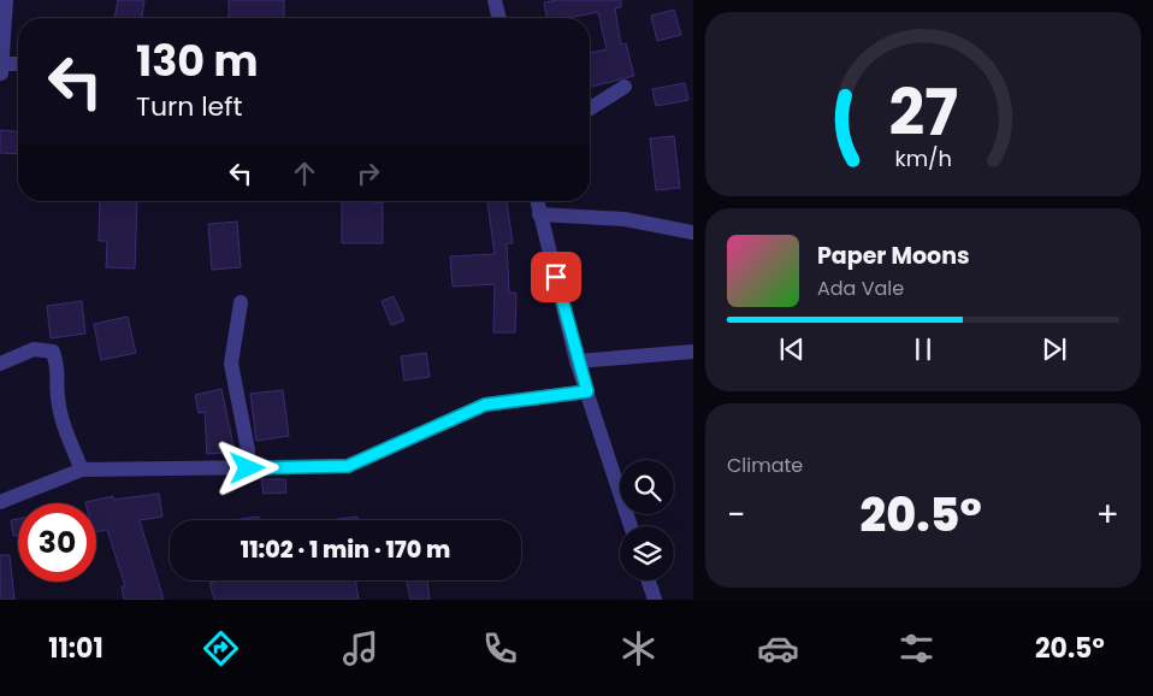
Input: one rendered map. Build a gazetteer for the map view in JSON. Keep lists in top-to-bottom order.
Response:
{
  "page": {
    "turn": ["130 m", "Turn left"],
    "song": ["Paper Moons", "Ada Vale"],
    "tile": "Climate",
    "heat": ["−", "20.5°", "+"],
    "limit": "30",
    "trip": "11:02 · 1 min · 170 m",
    "tabs": ["11:01", "20.5°"],
    "gauge": ["27", "km/h"]
  }
}
